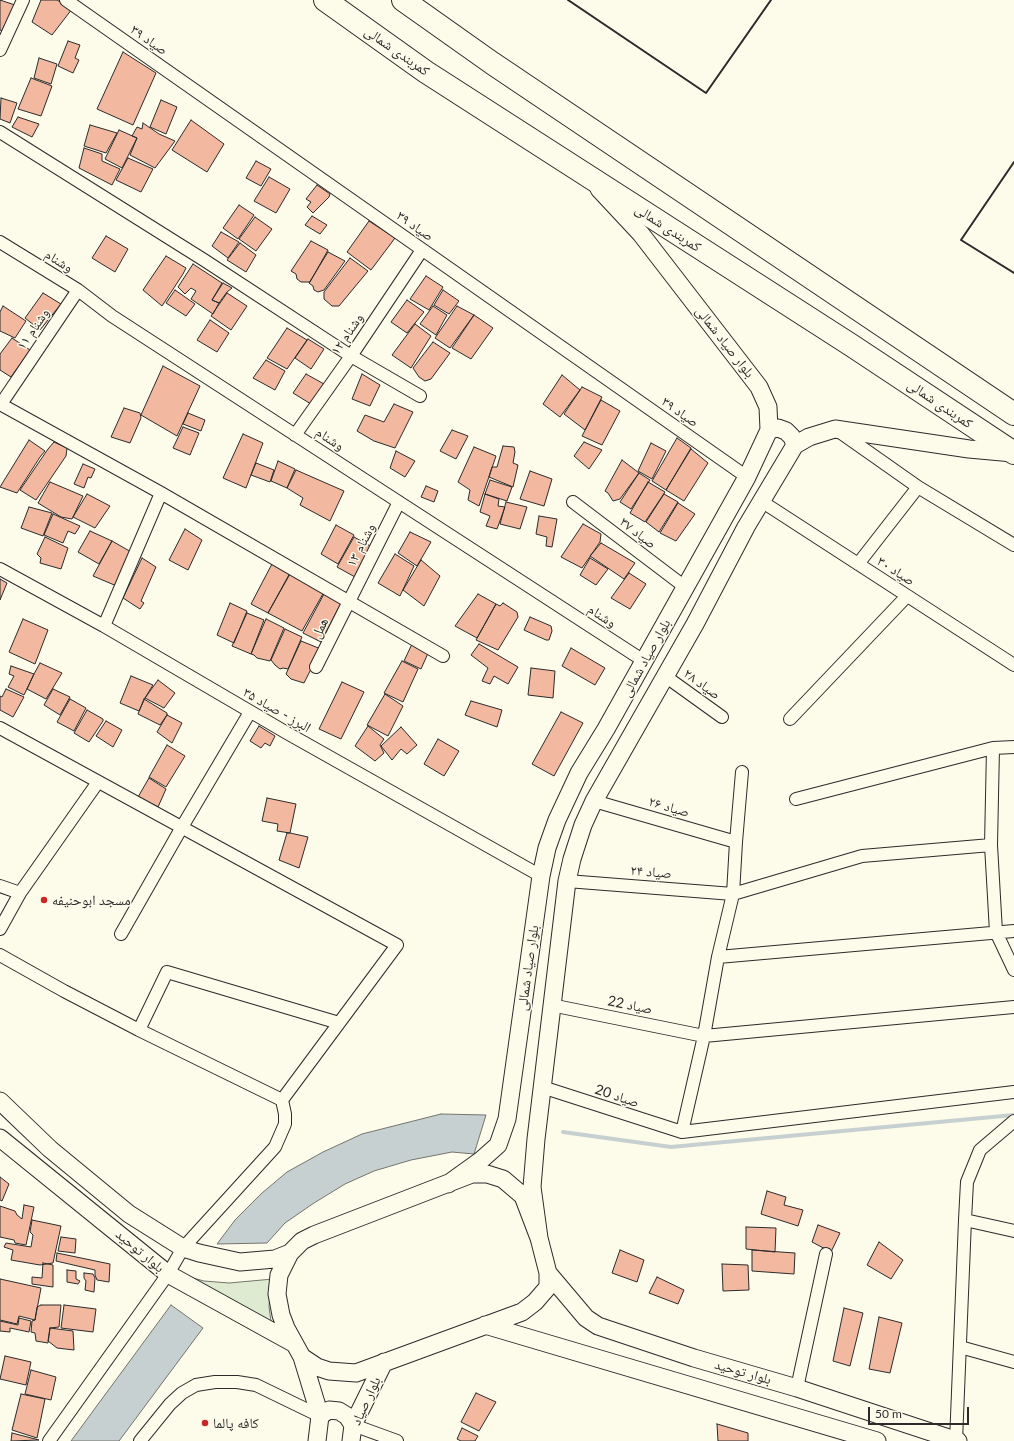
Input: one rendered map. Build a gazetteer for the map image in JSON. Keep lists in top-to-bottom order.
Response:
{
  "streets": {
    "highway": ["کمربندی شمالی"],
    "main road": ["بلوار صیاد شمالی", "بلوار توحید", "بلوار صیاد"],
    "street": [
      "صیاد ۳۹",
      "وشنام",
      "وشنام ۱۱",
      "وشنام ۱۲",
      "صیاد ۳۷",
      "وشنام ۱۳",
      "صیاد ۳۰",
      "همل",
      "صیاد ۲۸",
      "البرز - صیاد ۳۵",
      "صیاد ۲۶",
      "صیاد ۲۴",
      "صیاد 22",
      "صیاد 20"
    ]
  },
  "crossings": [
    ["صیاد ۳۹", "وشنام ۱۲"],
    ["صیاد ۳۹", "بلوار صیاد شمالی"],
    ["کمربندی شمالی", "بلوار صیاد شمالی"],
    ["وشنام", "وشنام ۱۱"],
    ["وشنام", "وشنام ۱۲"],
    ["وشنام", "بلوار صیاد شمالی"],
    ["وشنام", "وشنام ۱۳"],
    ["بلوار صیاد شمالی", "صیاد ۳۷"],
    ["بلوار صیاد شمالی", "صیاد ۳۰"],
    ["بلوار صیاد شمالی", "صیاد ۲۸"],
    ["بلوار صیاد شمالی", "البرز - صیاد ۳۵"],
    ["بلوار صیاد شمالی", "صیاد ۲۶"],
    ["بلوار صیاد شمالی", "صیاد ۲۴"],
    ["بلوار صیاد شمالی", "صیاد 22"],
    ["بلوار صیاد شمالی", "صیاد 20"],
    ["وشنام ۱۳", "همل"]
  ],
  "places": ["مسجد ابوحنیفه", "کافه پالما"],
  "scale_bar": "50 m"
}
